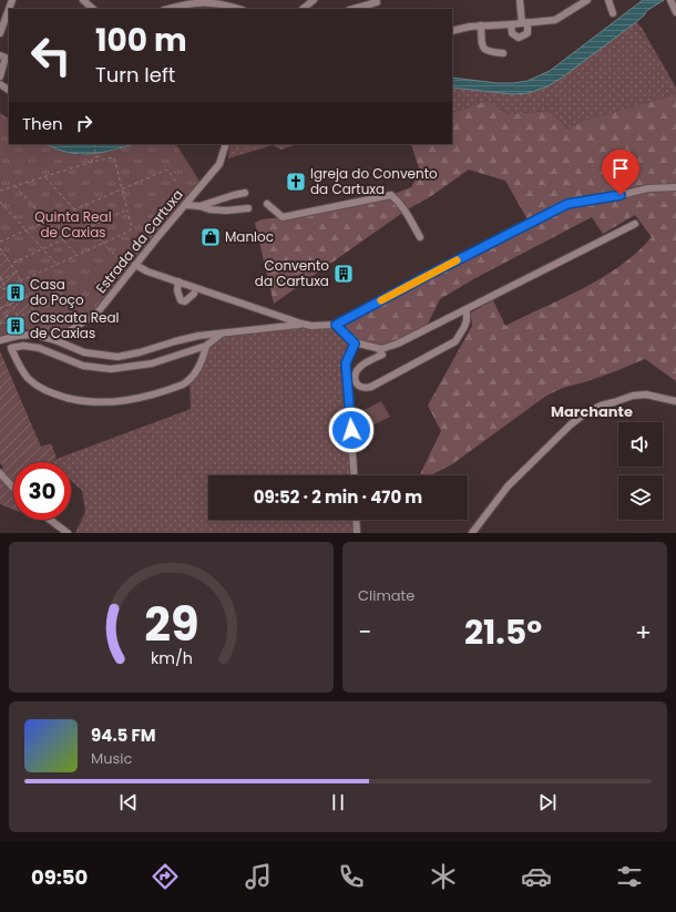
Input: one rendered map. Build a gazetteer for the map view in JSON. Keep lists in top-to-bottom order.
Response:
{
  "streets": {
    "street": ["Estrada da Cartuxa"]
  },
  "districts": ["Marchante"],
  "parks": ["Quinta Real de Caxias"],
  "places": {
    "church": ["Igreja do Convento da Cartuxa"],
    "shop": ["Manloc"],
    "building": ["Convento da Cartuxa", "Casa do Poço", "Cascata Real de Caxias"]
  },
  "page": {
    "turn": ["100 m", "Turn left"],
    "then": "Then",
    "limit": "30",
    "trip": "09:52 · 2 min · 470 m",
    "tile": "Climate",
    "heat": ["−", "21.5°", "+"],
    "song": ["94.5 FM", "Music"],
    "tabs": "09:50",
    "gauge": ["29", "km/h"]
  }
}
